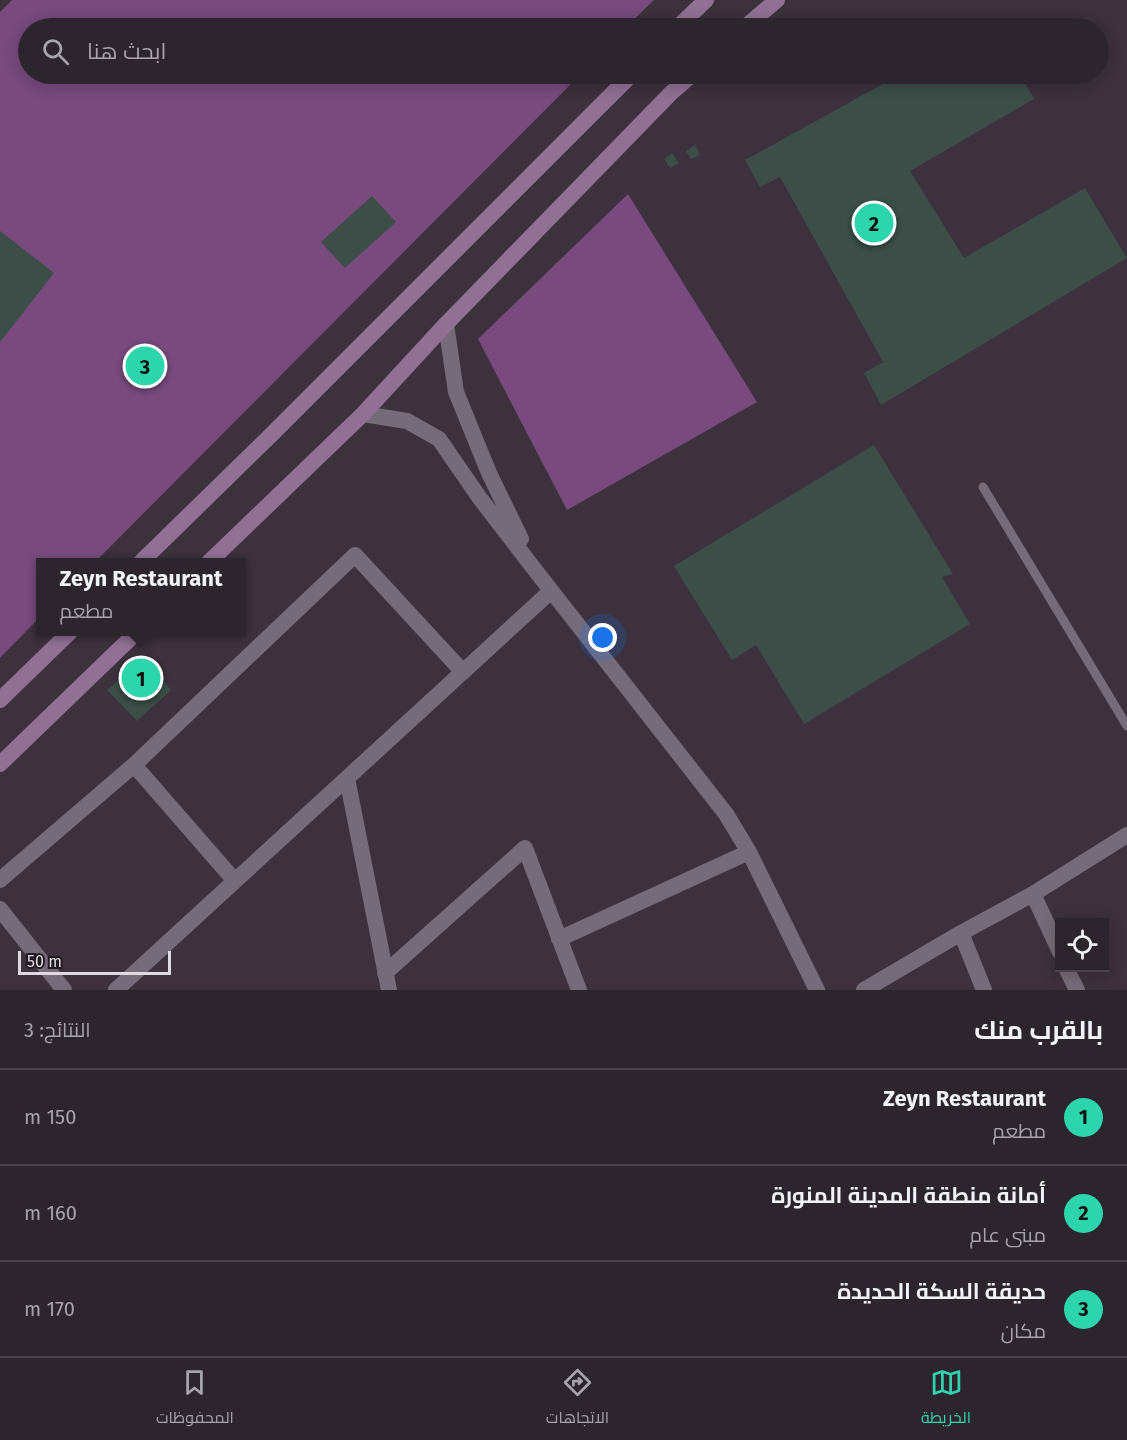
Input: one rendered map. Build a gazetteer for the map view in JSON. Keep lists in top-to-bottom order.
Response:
{
  "scale_bar": "50 m",
  "page": {
    "search": "ابحث هنا",
    "pins": ["2", "3", "1"],
    "popup": ["Zeyn Restaurant", "مطعم"],
    "scale": "50 m",
    "heading": ["بالقرب منك", "النتائج: 3"],
    "list": [
      {
        "mark": "1",
        "name": "Zeyn Restaurant",
        "note": "مطعم",
        "value": "150 m"
      },
      {
        "mark": "2",
        "name": "أمانة منطقة المدينة المنورة",
        "note": "مبنى عام",
        "value": "160 m"
      },
      {
        "mark": "3",
        "name": "حديقة السكة الحديدة",
        "note": "مكان",
        "value": "170 m"
      }
    ],
    "nav": ["الخريطة", "الاتجاهات", "المحفوظات"]
  }
}
